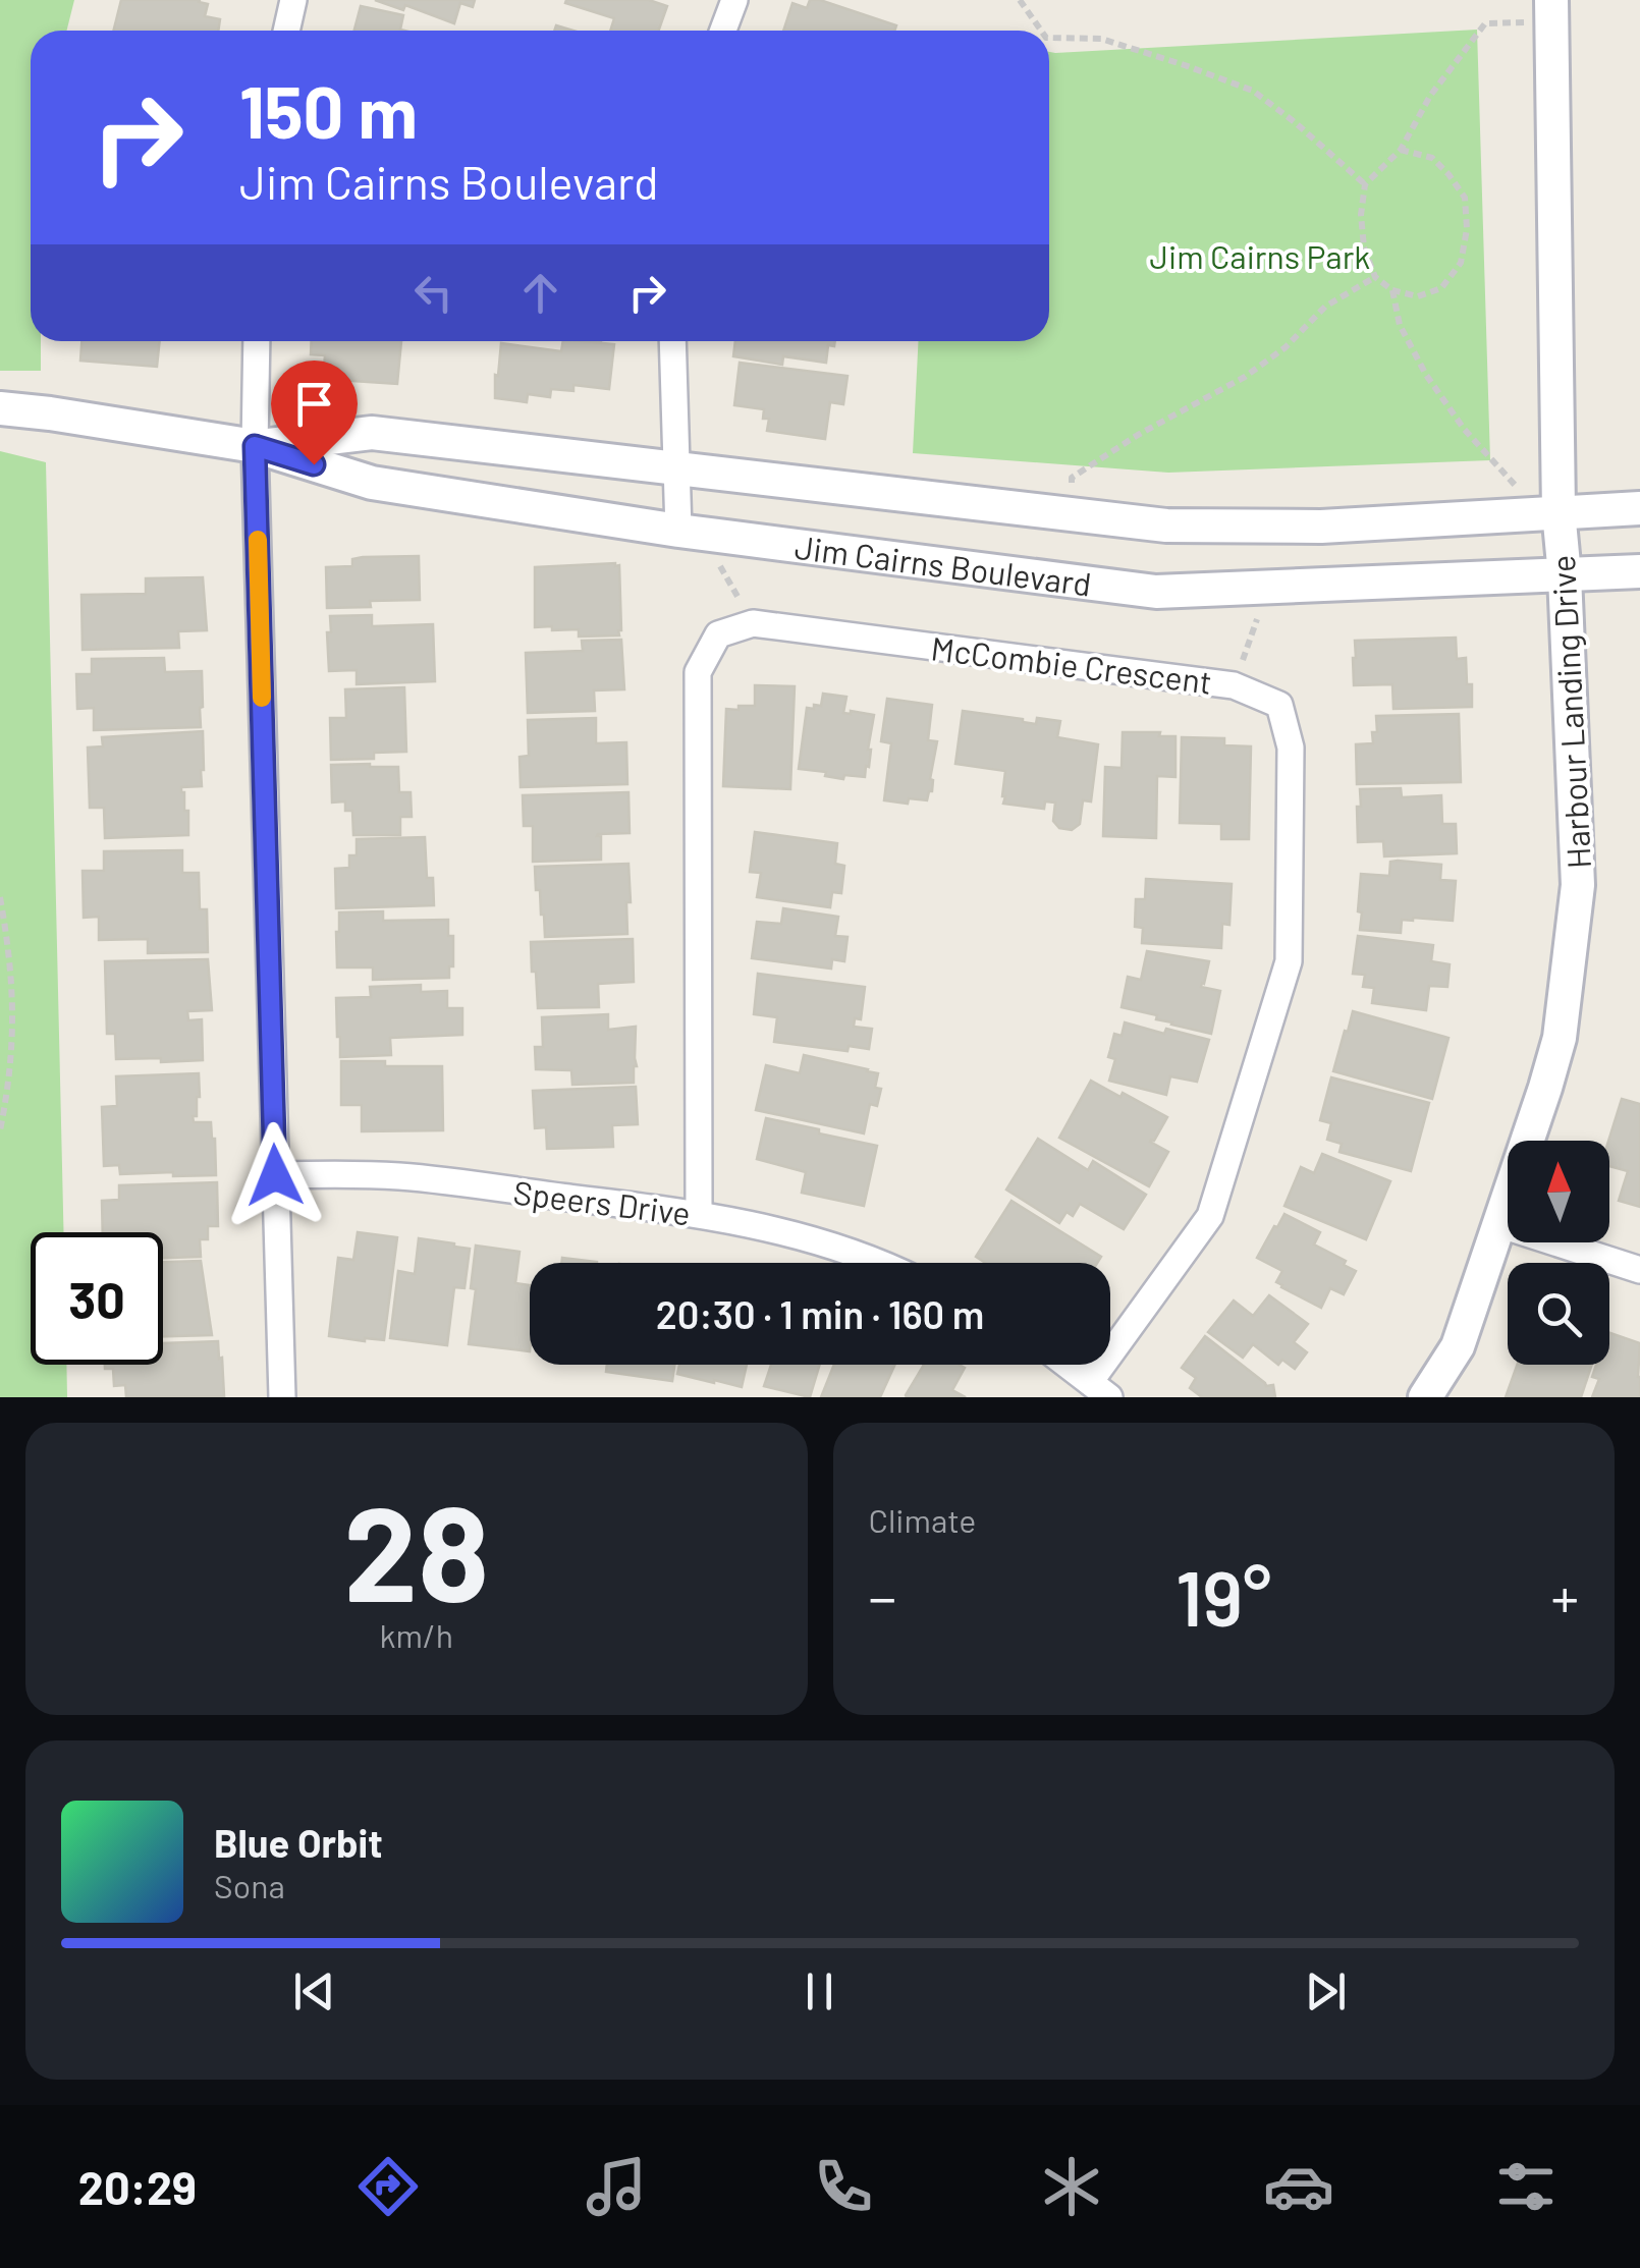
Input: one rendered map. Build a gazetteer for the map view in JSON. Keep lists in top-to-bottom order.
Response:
{
  "streets": {
    "street": [
      "Jim Cairns Boulevard",
      "McCombie Crescent",
      "Harbour Landing Drive",
      "Speers Drive"
    ]
  },
  "crossings": [
    ["Jim Cairns Boulevard", "Harbour Landing Drive"]
  ],
  "parks": ["Jim Cairns Park"],
  "north": "top",
  "page": {
    "turn": ["150 m", "Jim Cairns Boulevard"],
    "limit": "30",
    "trip": "20:30 · 1 min · 160 m",
    "tile": [
      ["28", "km/h"],
      "Climate"
    ],
    "heat": ["−", "19°", "+"],
    "song": ["Blue Orbit", "Sona"],
    "tabs": "20:29"
  }
}
